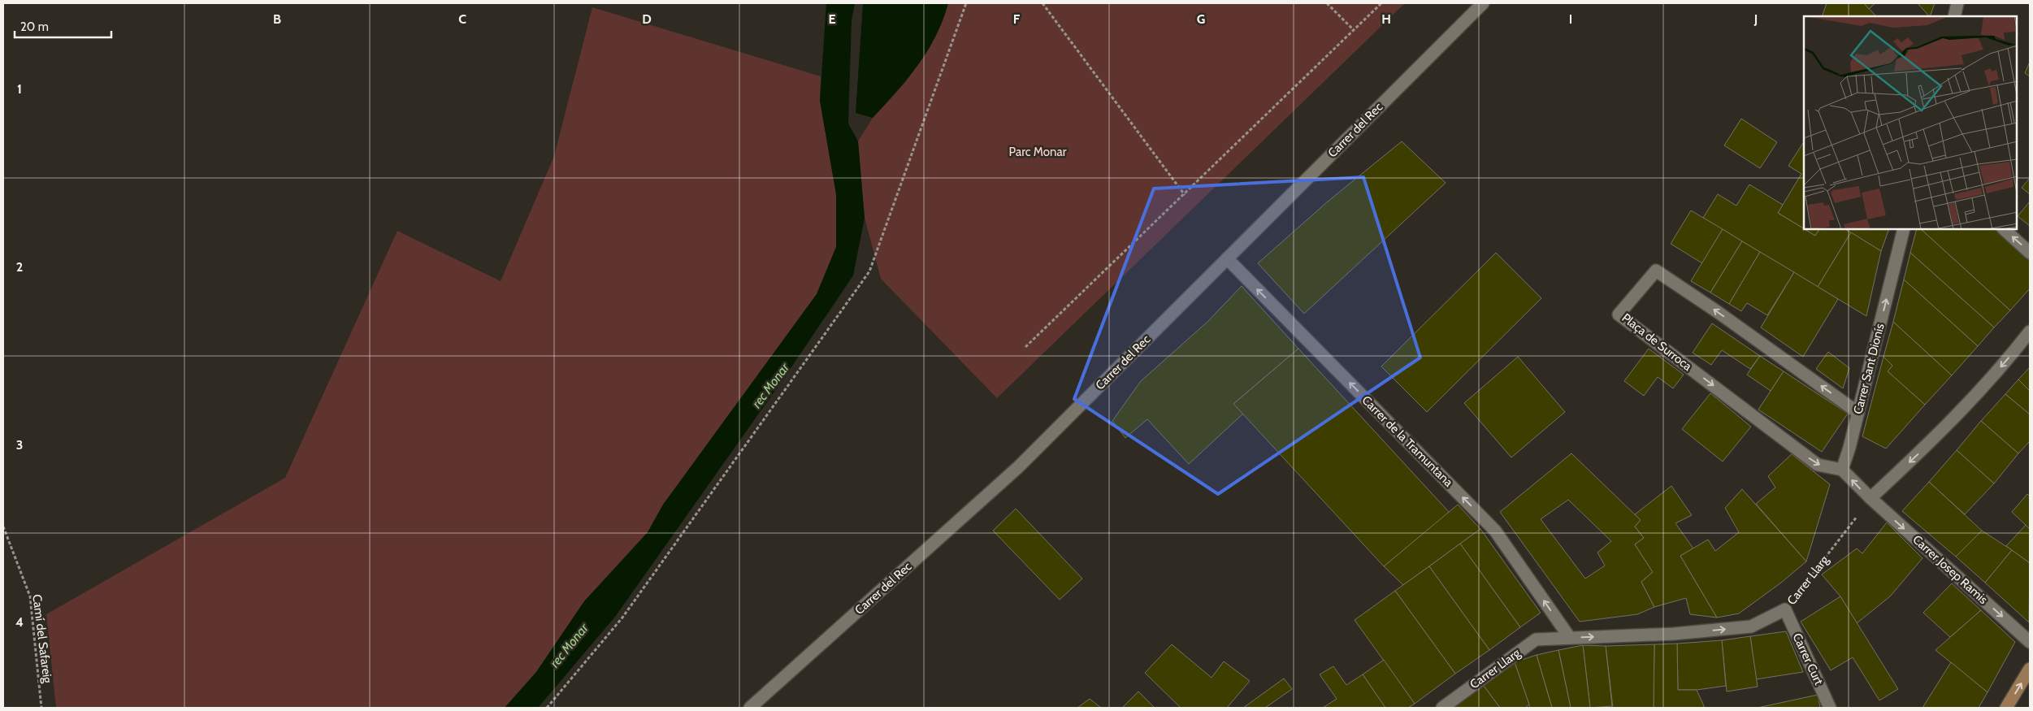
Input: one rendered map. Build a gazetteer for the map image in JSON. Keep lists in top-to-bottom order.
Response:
{
  "streets": {
    "street": [
      "Carrer del Rec",
      "Plaça de Surroca",
      "Carrer Sant Dionís",
      "Carrer de la Tramuntana",
      "Carrer Josep Ramis",
      "Carrer Llarg",
      "Carrer Curt"
    ],
    "path": ["Camí del Safareig"]
  },
  "crossings": [
    ["Carrer del Rec", "Carrer de la Tramuntana"],
    ["Plaça de Surroca", "Carrer Sant Dionís"],
    ["Carrer de la Tramuntana", "Carrer Llarg"],
    ["Carrer Josep Ramis", "Carrer Llarg"],
    ["Carrer Llarg", "Carrer Curt"]
  ],
  "one_way": [
    "Carrer Sant Dionís",
    "Carrer de la Tramuntana",
    "Carrer Josep Ramis",
    "Carrer Llarg"
  ],
  "water": ["rec Monar"],
  "parks": ["Parc Monar"],
  "scale_bar": "20 m",
  "grid": {
    "columns": [
      "B",
      "C",
      "D",
      "E",
      "F",
      "G",
      "H",
      "I",
      "J"
    ],
    "rows": [
      "1",
      "2",
      "3",
      "4"
    ]
  }
}
